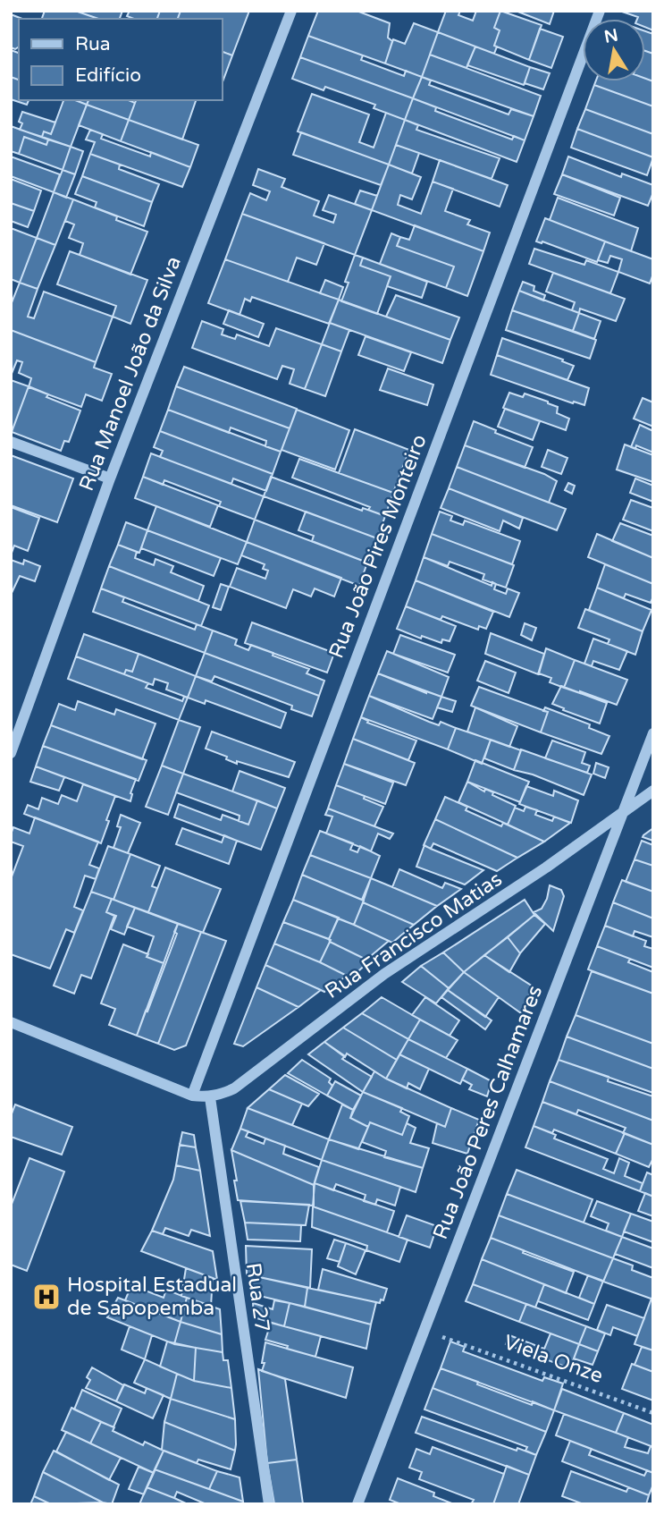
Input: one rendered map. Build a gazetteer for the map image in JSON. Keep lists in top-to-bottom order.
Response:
{
  "streets": {
    "street": [
      "Rua Manoel João da Silva",
      "Rua João Pires Monteiro",
      "Rua Francisco Matias",
      "Rua João Peres Calhamares",
      "Rua 27"
    ],
    "path": ["Viela Onze"]
  },
  "crossings": [
    ["Rua João Pires Monteiro", "Rua Francisco Matias"],
    ["Rua Francisco Matias", "Rua João Peres Calhamares"],
    ["Rua Francisco Matias", "Rua 27"]
  ],
  "places": {
    "hospital": ["Hospital Estadual de Sapopemba"]
  },
  "legend": ["Rua", "Edifício"],
  "north": "top"
}
